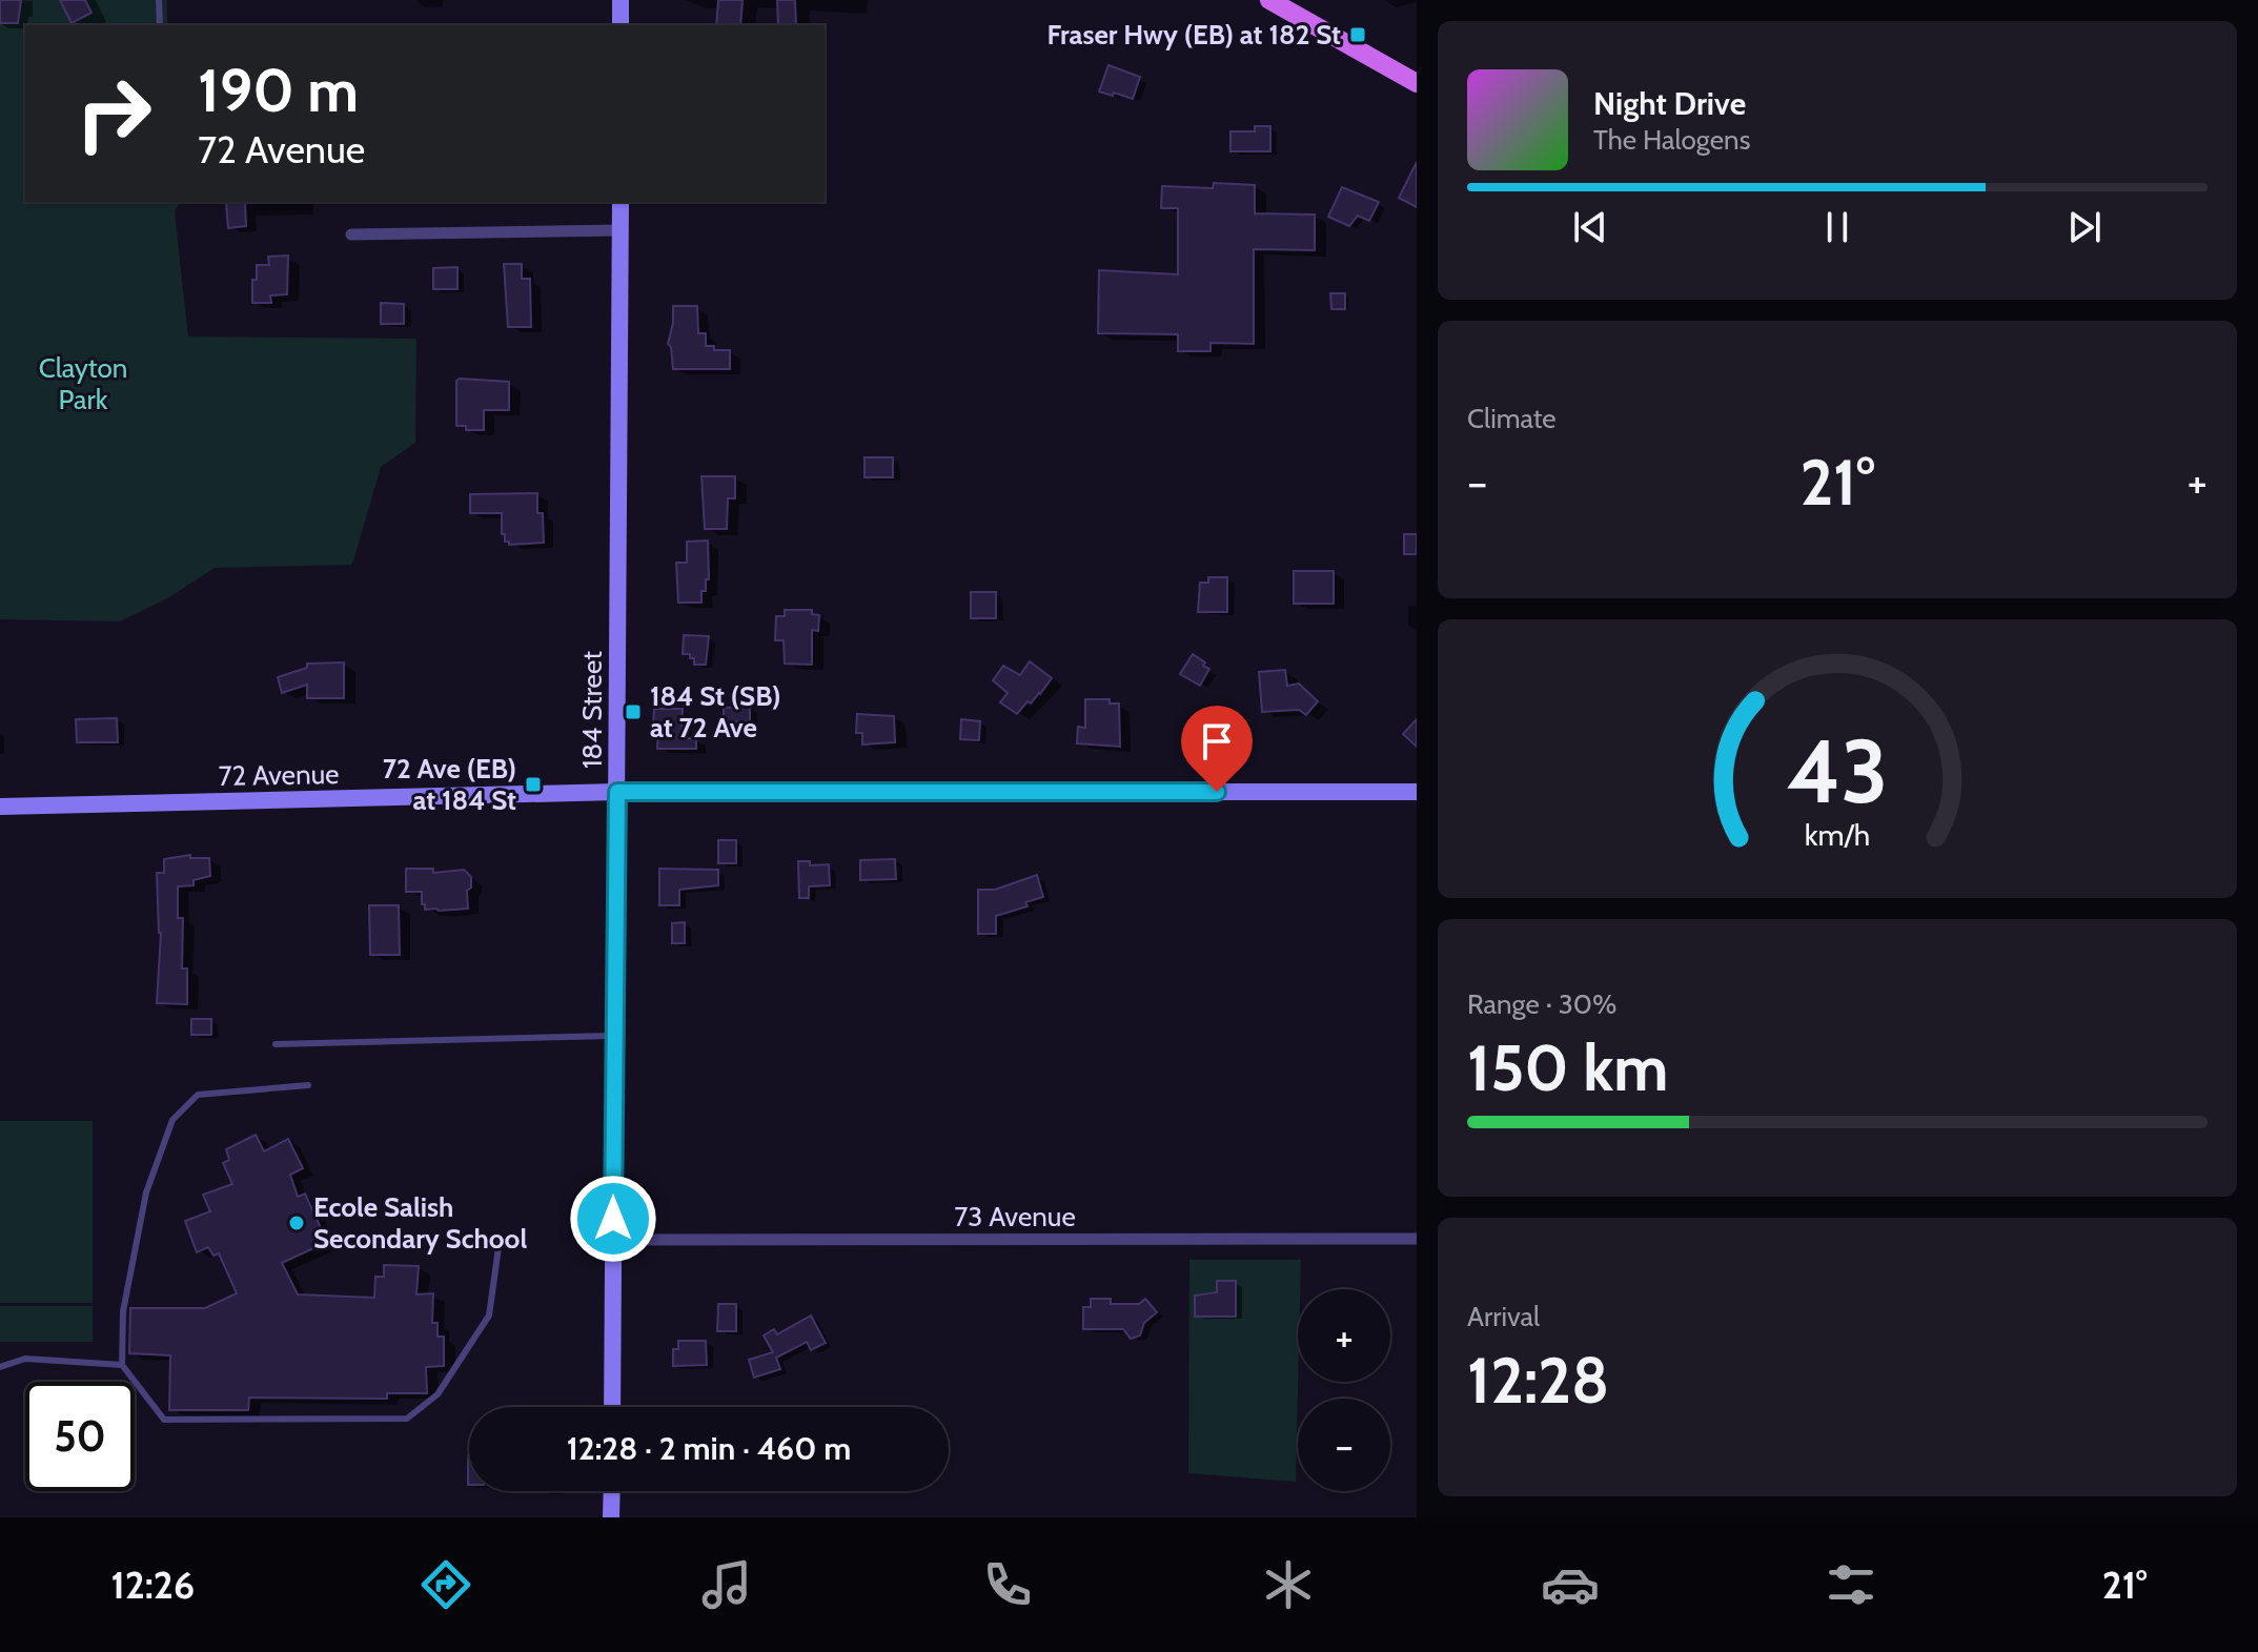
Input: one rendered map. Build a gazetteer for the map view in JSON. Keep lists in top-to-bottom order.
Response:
{
  "streets": {
    "main road": ["184 Street", "72 Avenue"],
    "street": ["73 Avenue"]
  },
  "crossings": [
    ["184 Street", "72 Avenue"],
    ["184 Street", "73 Avenue"]
  ],
  "parks": ["Clayton Park"],
  "places": {
    "transit": ["Fraser Hwy (EB) at 182 St", "184 St (SB) at 72 Ave", "72 Ave (EB) at 184 St"],
    "other": ["Ecole Salish Secondary School"]
  },
  "page": {
    "turn": ["190 m", "72 Avenue"],
    "song": ["Night Drive", "The Halogens"],
    "tile": [
      "Climate",
      ["Range · 30%", "150 km"],
      ["Arrival", "12:28"]
    ],
    "heat": ["−", "21°", "+"],
    "map_buttons": ["+", "−"],
    "limit": "50",
    "trip": "12:28 · 2 min · 460 m",
    "tabs": ["12:26", "21°"],
    "gauge": ["43", "km/h"]
  }
}
